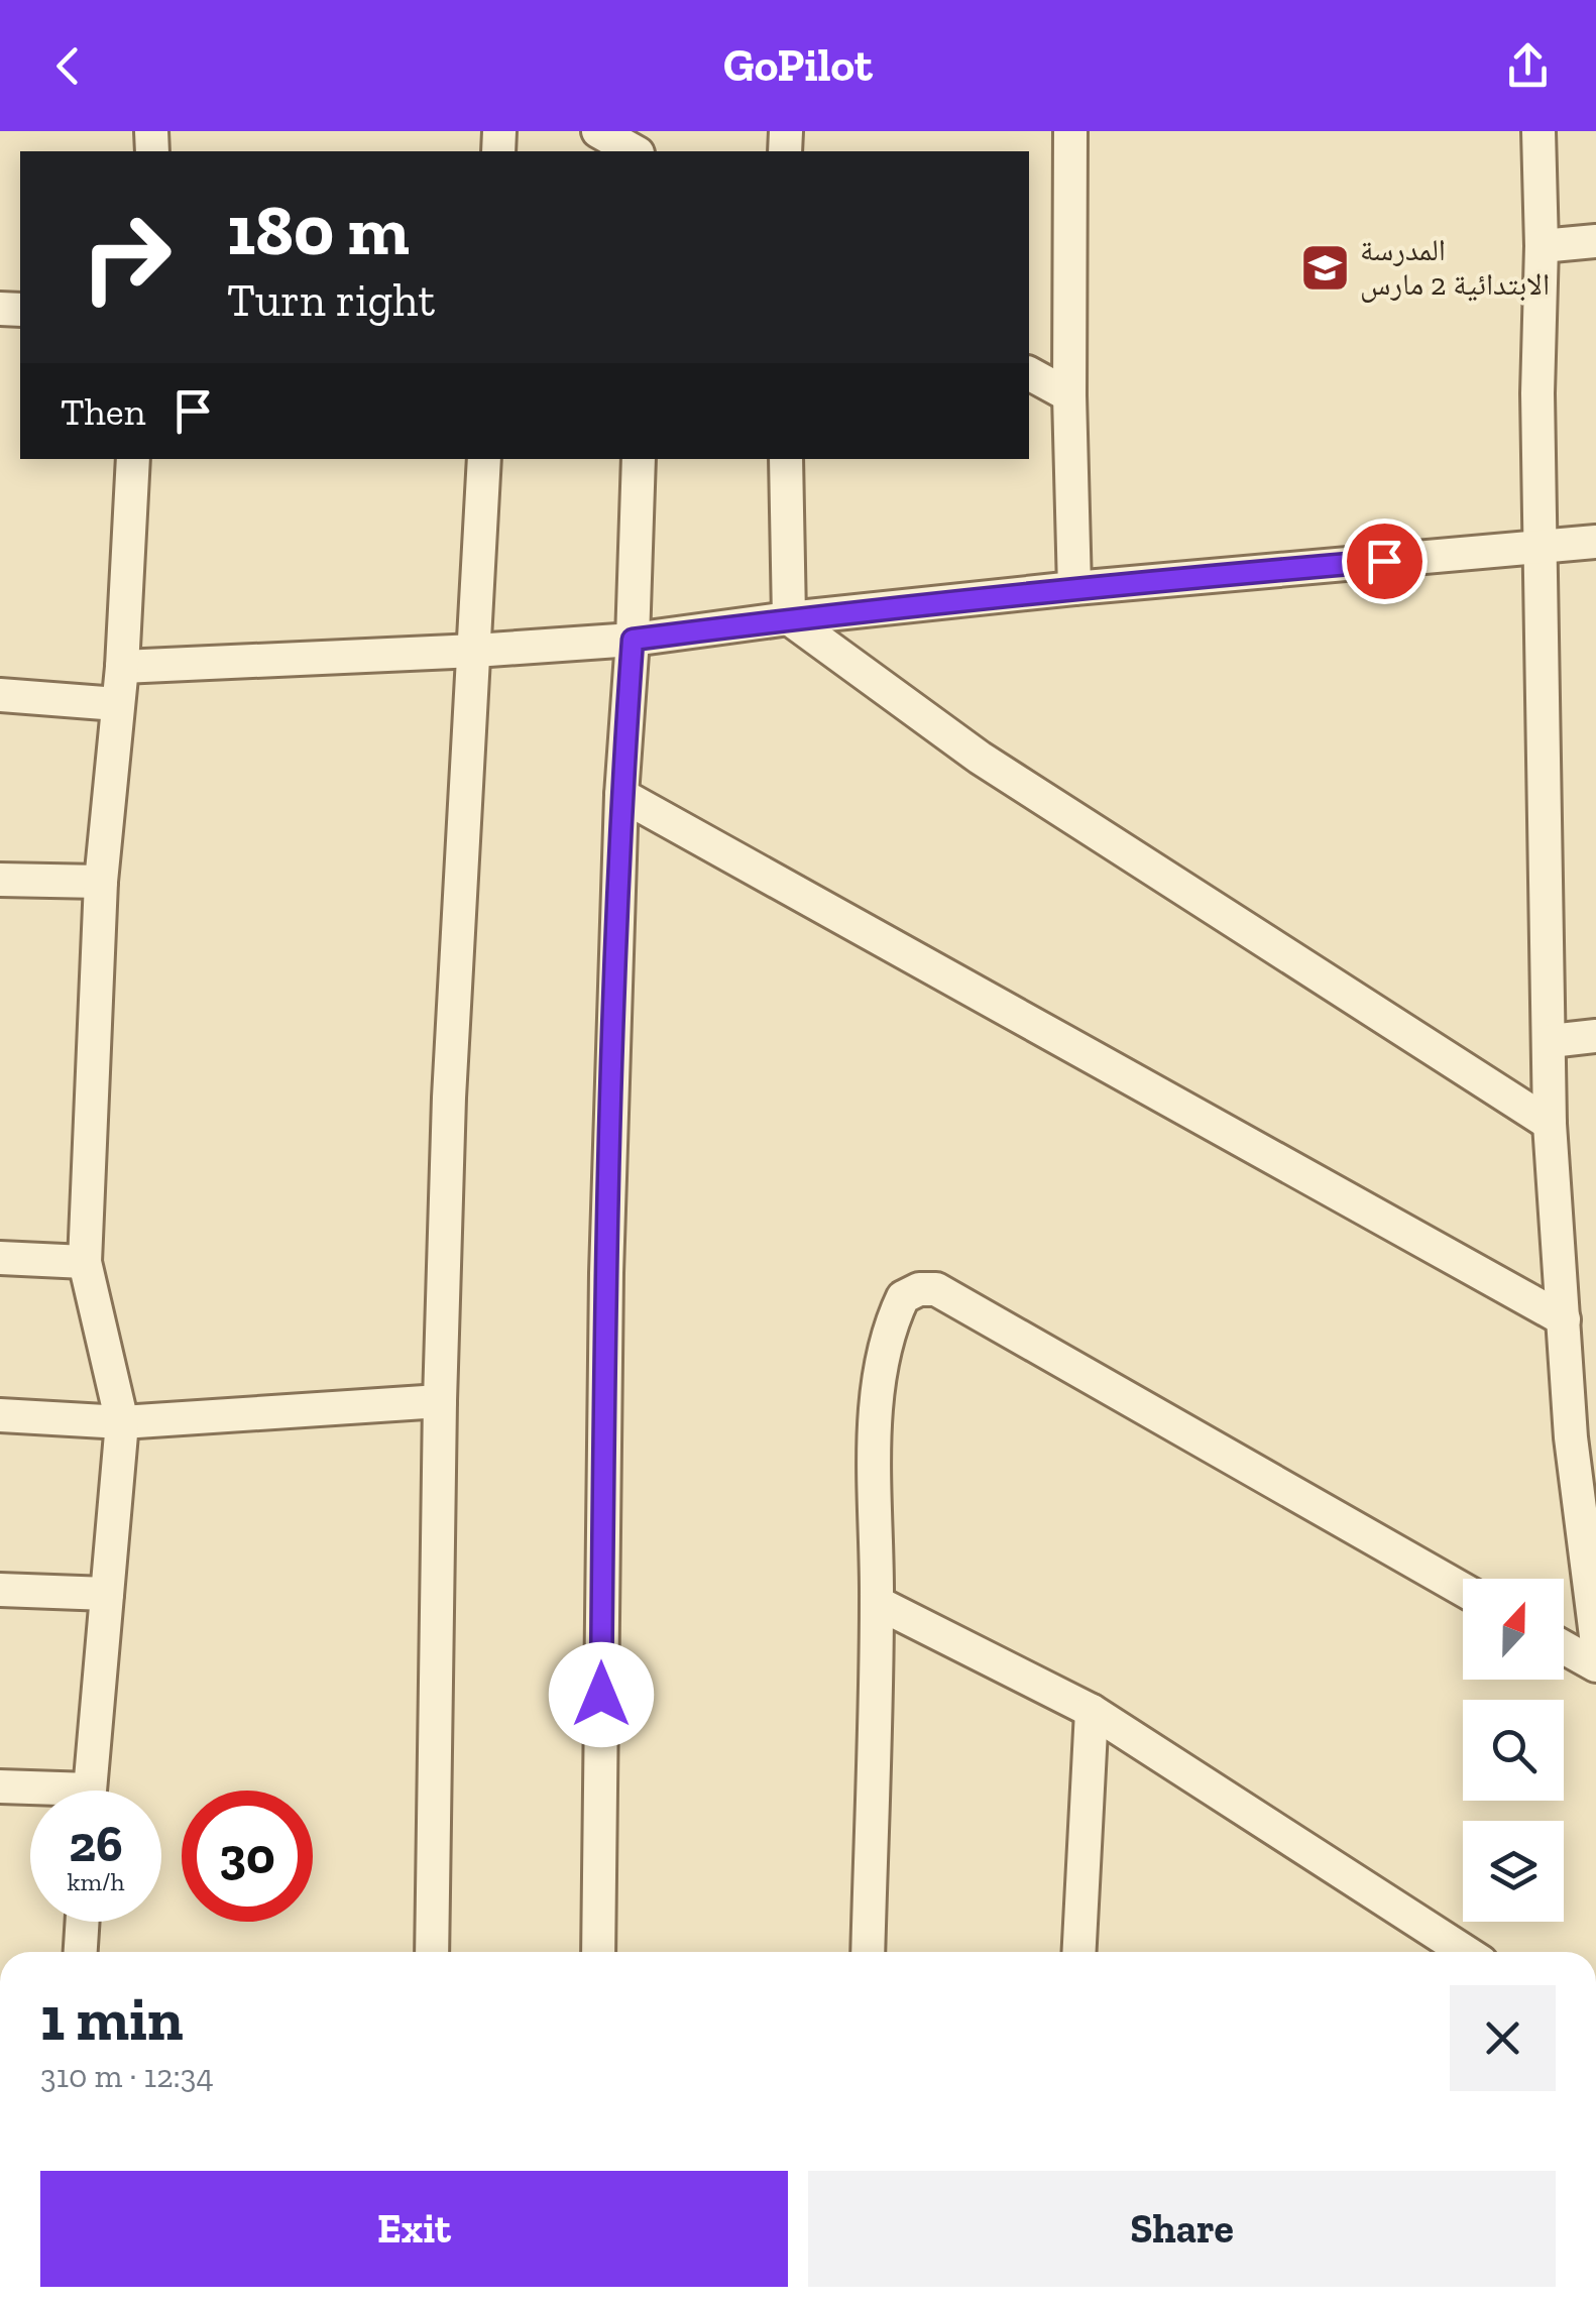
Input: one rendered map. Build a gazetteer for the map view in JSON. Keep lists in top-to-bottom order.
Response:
{
  "places": {
    "school or university": ["المدرسة الابتدائية 2 مارس"]
  },
  "north": "top",
  "page": {
    "header": "GoPilot",
    "turn": ["180 m", "Turn right"],
    "then": "Then",
    "speed": "26 km/h",
    "limit": "30",
    "heading": ["1 min", "310 m · 12:34"],
    "buttons": ["Exit", "Share"]
  }
}
